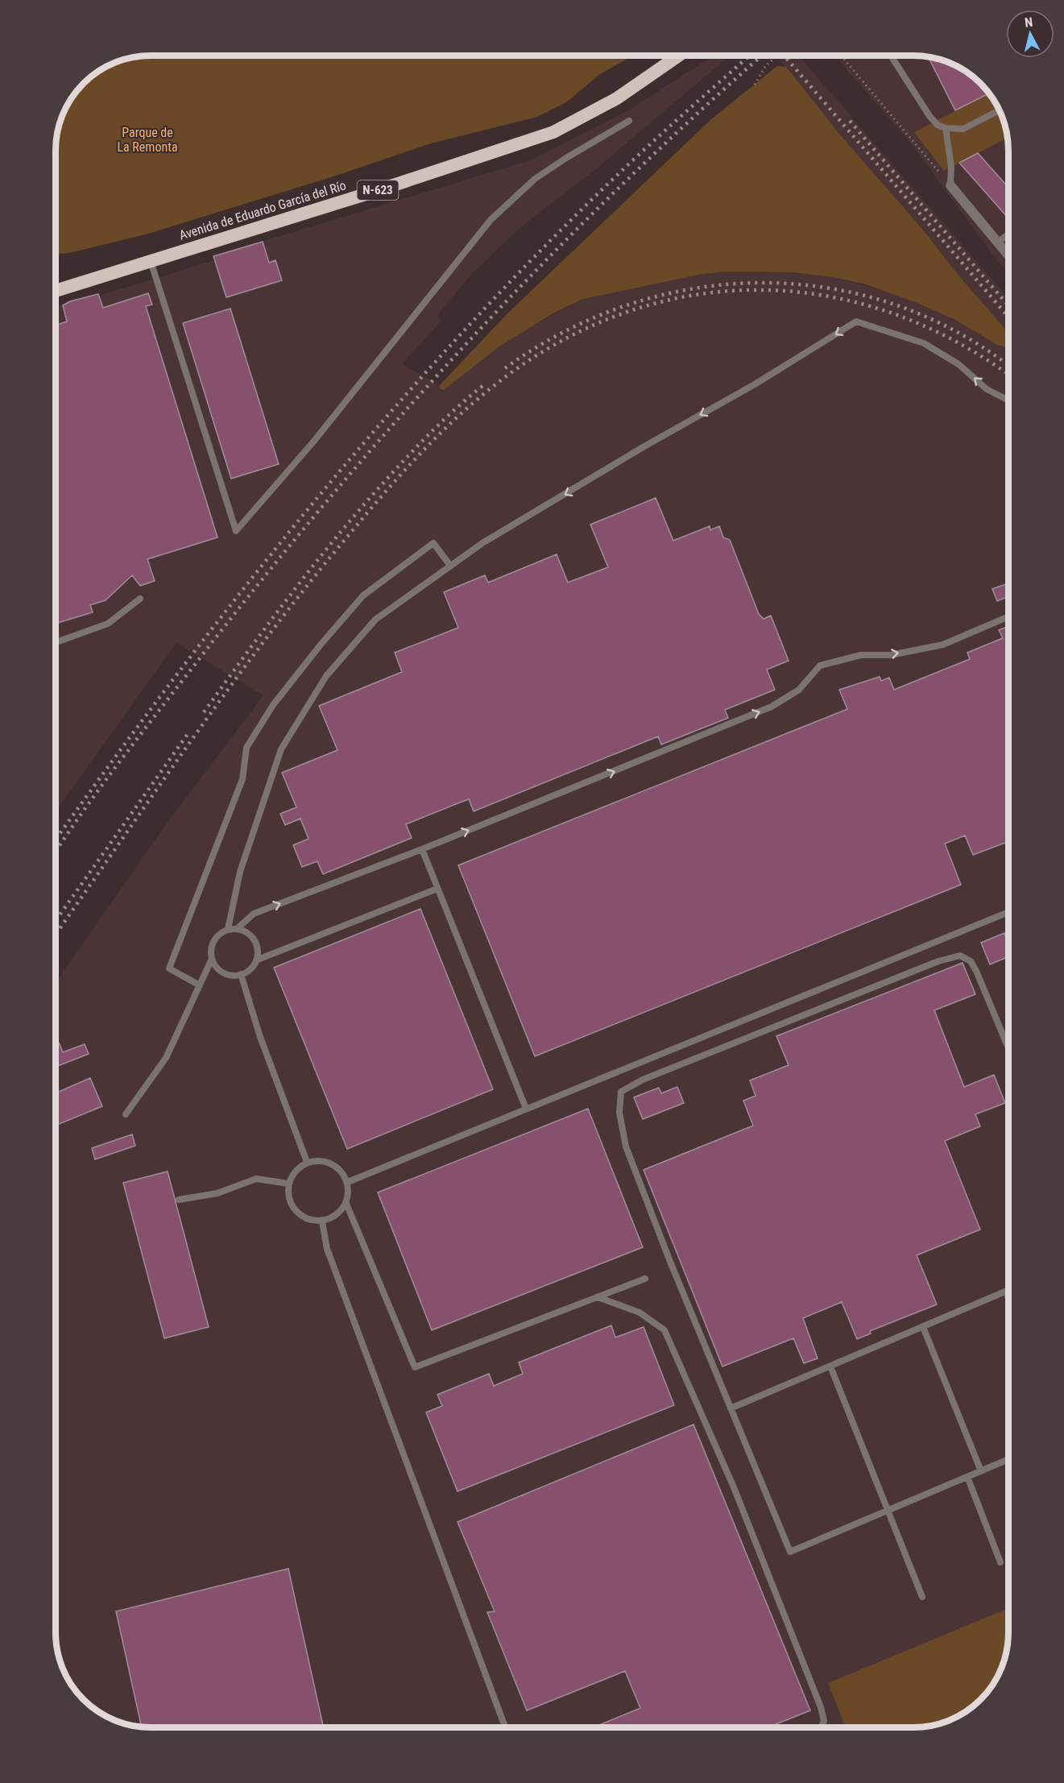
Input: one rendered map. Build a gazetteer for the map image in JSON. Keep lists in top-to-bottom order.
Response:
{
  "streets": {
    "highway": ["N-623", "Avenida de Eduardo García del Río"]
  },
  "parks": ["Parque de La Remonta"],
  "north": "top"
}
